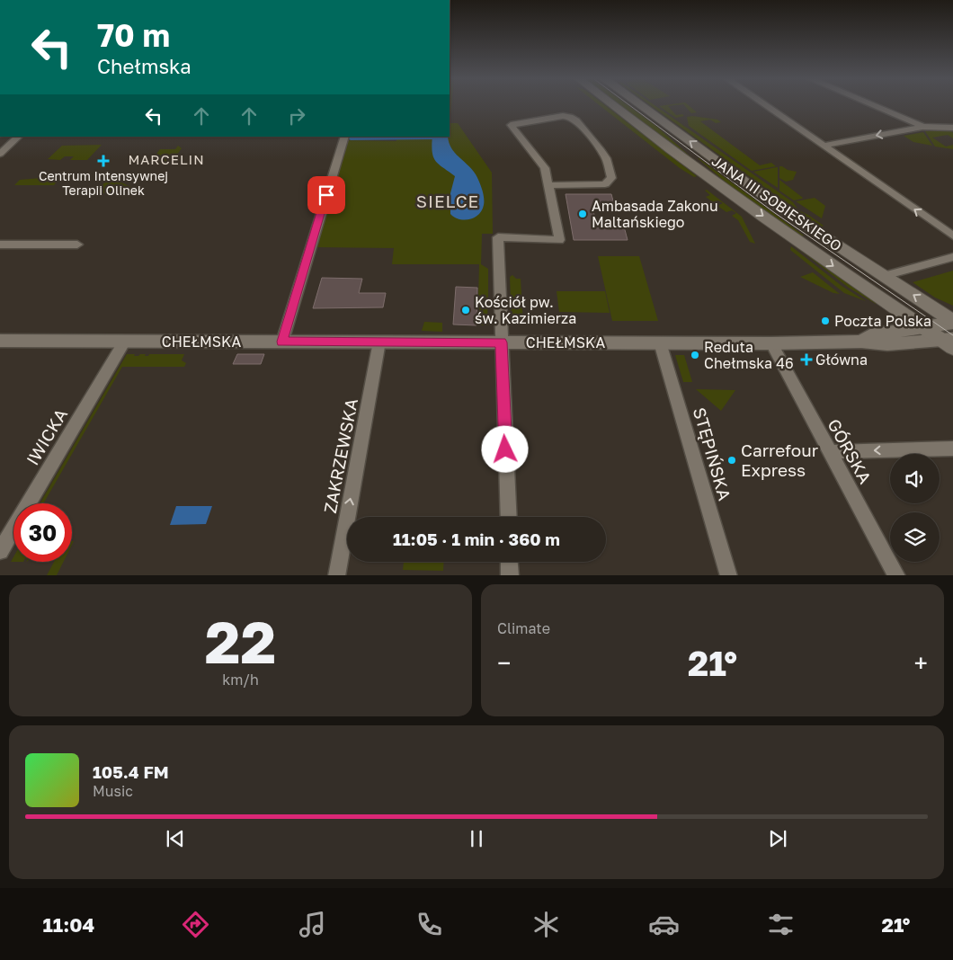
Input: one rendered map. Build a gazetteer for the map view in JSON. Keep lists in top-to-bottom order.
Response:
{
  "streets": {
    "main road": ["JANA III SOBIESKIEGO"],
    "street": [
      "CHEŁMSKA",
      "IWICKA",
      "GÓRSKA",
      "STĘPIŃSKA",
      "ZAKRZEWSKA"
    ]
  },
  "crossings": [
    ["JANA III SOBIESKIEGO", "CHEŁMSKA"],
    ["CHEŁMSKA", "IWICKA"],
    ["CHEŁMSKA", "GÓRSKA"],
    ["CHEŁMSKA", "STĘPIŃSKA"],
    ["CHEŁMSKA", "ZAKRZEWSKA"]
  ],
  "one_way": ["ZAKRZEWSKA"],
  "districts": ["MARCELIN", "SIELCE"],
  "places": {
    "health": ["Centrum Intensywnej Terapii Olinek", "Główna"],
    "other": [
      "Ambasada Zakonu Maltańskiego",
      "Kościół pw. św. Kazimierza",
      "Poczta Polska",
      "Reduta Chełmska 46",
      "Carrefour Express"
    ]
  },
  "page": {
    "turn": ["70 m", "Chełmska"],
    "limit": "30",
    "trip": "11:05 · 1 min · 360 m",
    "tile": [
      ["22", "km/h"],
      "Climate"
    ],
    "heat": ["−", "21°", "+"],
    "song": ["105.4 FM", "Music"],
    "tabs": ["11:04", "21°"]
  }
}
